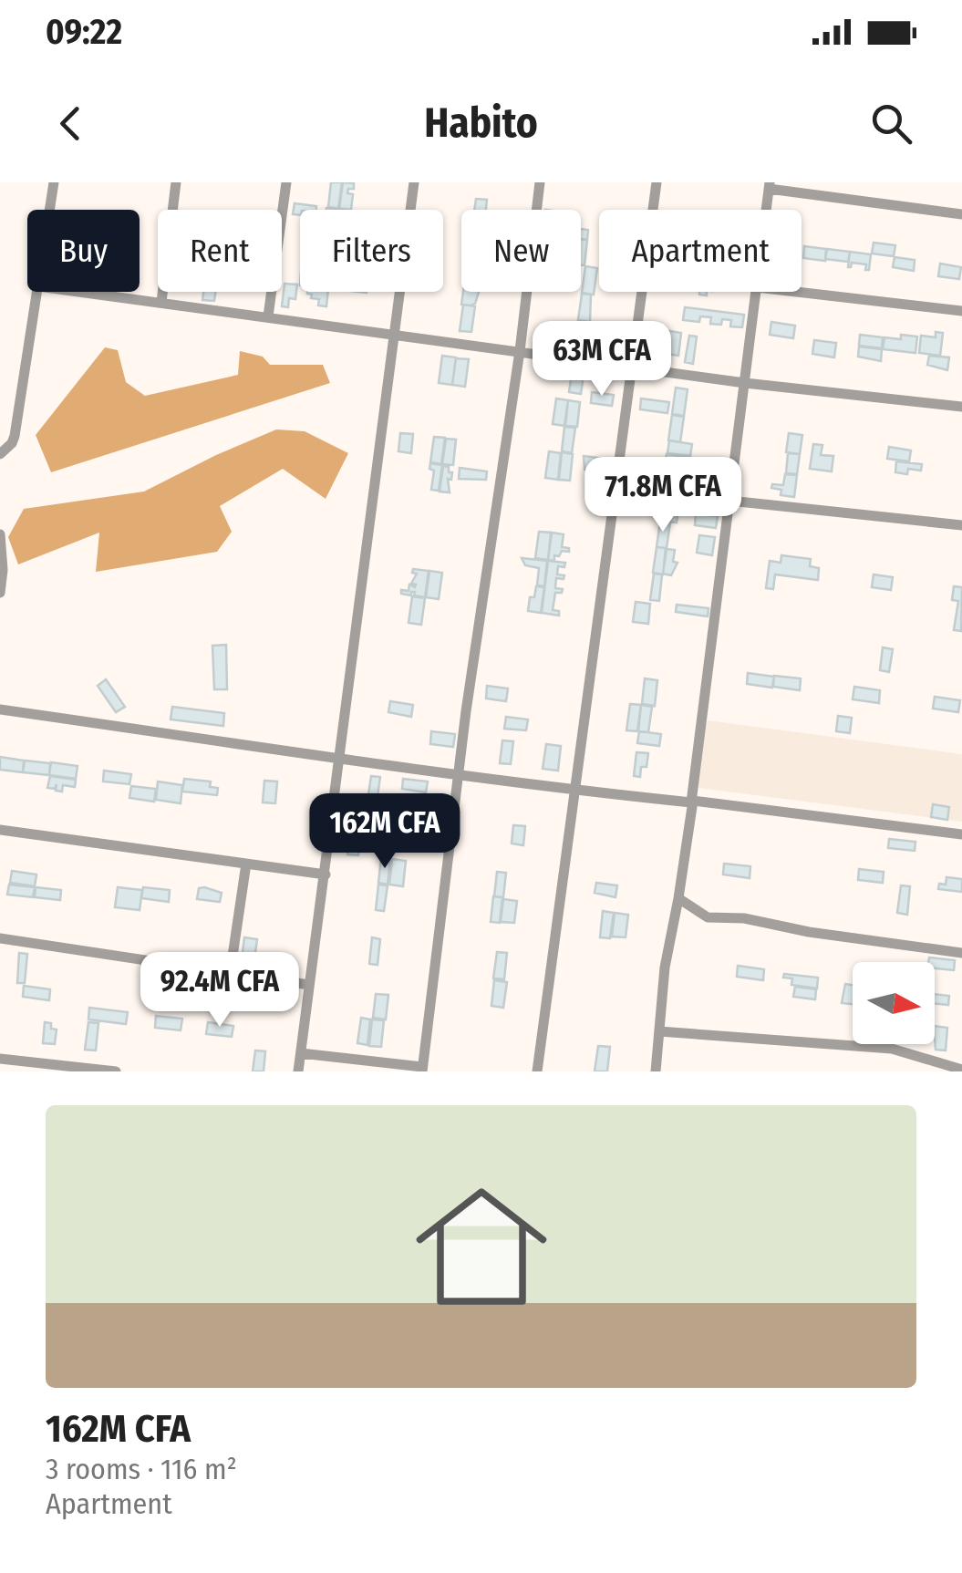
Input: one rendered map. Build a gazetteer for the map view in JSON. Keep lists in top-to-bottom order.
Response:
{
  "north": "right",
  "page": {
    "status": "09:22",
    "header": "Habito",
    "chip": [
      "Buy",
      "Rent",
      "Filters",
      "New",
      "Apartment"
    ],
    "price": [
      "63M CFA",
      "71.8M CFA",
      "162M CFA",
      "92.4M CFA"
    ],
    "list": [
      {
        "name": "162M CFA",
        "note": "3 rooms · 116 m² · Apartment"
      }
    ]
  }
}
